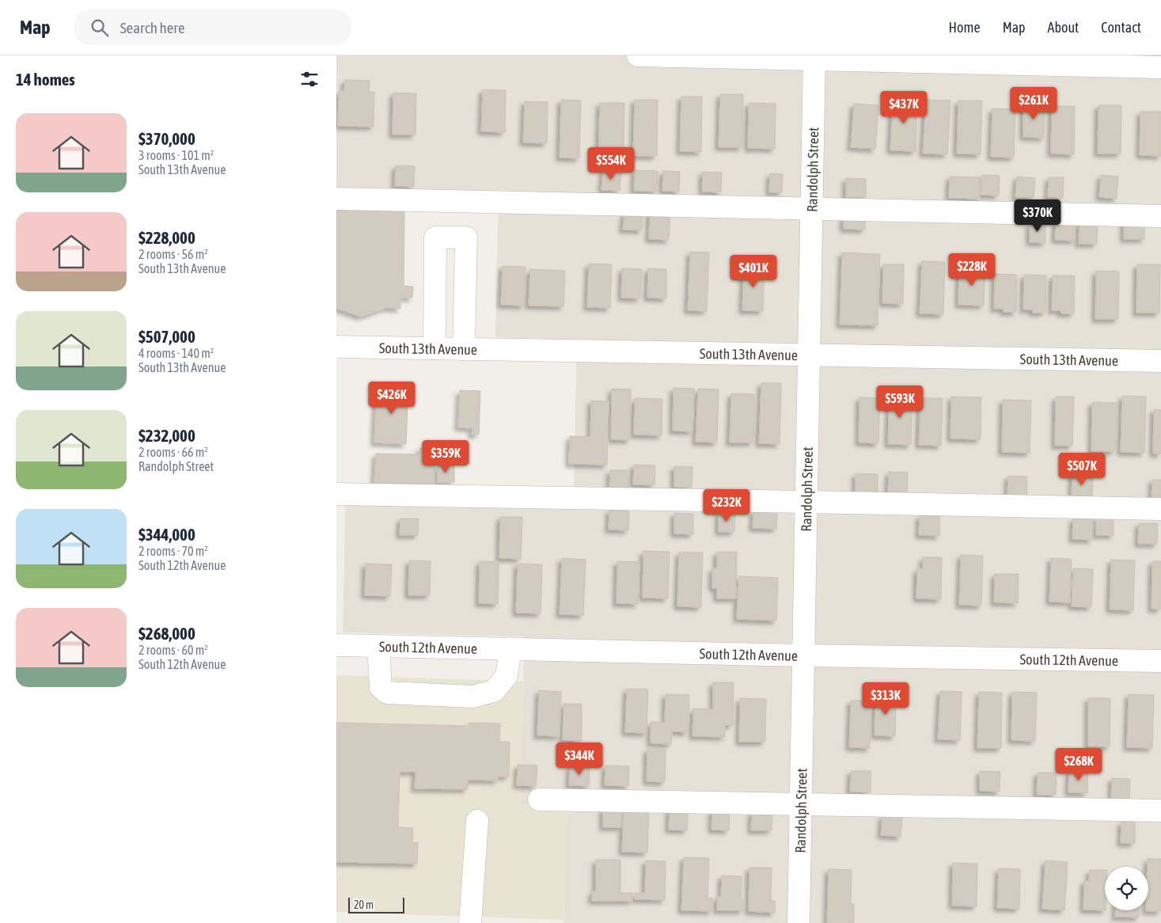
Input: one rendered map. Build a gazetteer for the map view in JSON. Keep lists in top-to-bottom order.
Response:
{
  "streets": {
    "street": ["Randolph Street", "South 13th Avenue", "South 12th Avenue"]
  },
  "crossings": [
    ["Randolph Street", "South 13th Avenue"],
    ["Randolph Street", "South 12th Avenue"]
  ],
  "scale_bar": "20 m",
  "page": {
    "header": "Map",
    "search": "Search here",
    "nav": [
      "Home",
      "Map",
      "About",
      "Contact"
    ],
    "heading": "14 homes",
    "price": [
      "$261K",
      "$437K",
      "$554K",
      "$370K",
      "$228K",
      "$401K",
      "$426K",
      "$593K",
      "$359K",
      "$507K",
      "$232K",
      "$313K",
      "$344K",
      "$268K"
    ],
    "list": [
      {
        "name": "$370,000",
        "note": "3 rooms · 101 m² · South 13th Avenue"
      },
      {
        "name": "$228,000",
        "note": "2 rooms · 56 m² · South 13th Avenue"
      },
      {
        "name": "$507,000",
        "note": "4 rooms · 140 m² · South 13th Avenue"
      },
      {
        "name": "$232,000",
        "note": "2 rooms · 66 m² · Randolph Street"
      },
      {
        "name": "$344,000",
        "note": "2 rooms · 70 m² · South 12th Avenue"
      },
      {
        "name": "$268,000",
        "note": "2 rooms · 60 m² · South 12th Avenue"
      }
    ],
    "scale": "20 m"
  }
}
